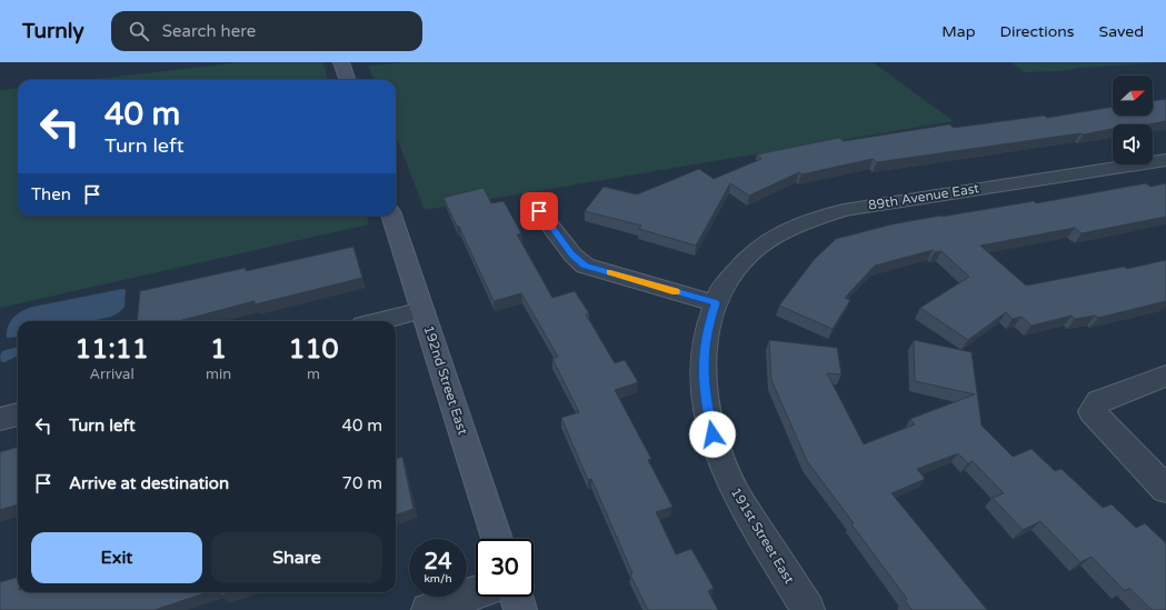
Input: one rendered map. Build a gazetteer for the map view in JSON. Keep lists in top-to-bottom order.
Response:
{
  "streets": {
    "street": ["89th Avenue East", "192nd Street East", "191st Street East"]
  },
  "crossings": [
    ["89th Avenue East", "191st Street East"]
  ],
  "north": "right",
  "page": {
    "header": "Turnly",
    "search": "Search here",
    "nav": ["Map", "Directions", "Saved"],
    "turn": ["40 m", "Turn left"],
    "then": "Then",
    "eta": [
      "11:11",
      "Arrival",
      "1",
      "min",
      "110",
      "m"
    ],
    "list": [
      {
        "name": "Turn left",
        "value": "40 m"
      },
      {
        "name": "Arrive at destination",
        "value": "70 m"
      }
    ],
    "buttons": ["Exit", "Share"],
    "speed": "24 km/h",
    "limit": "30"
  }
}
